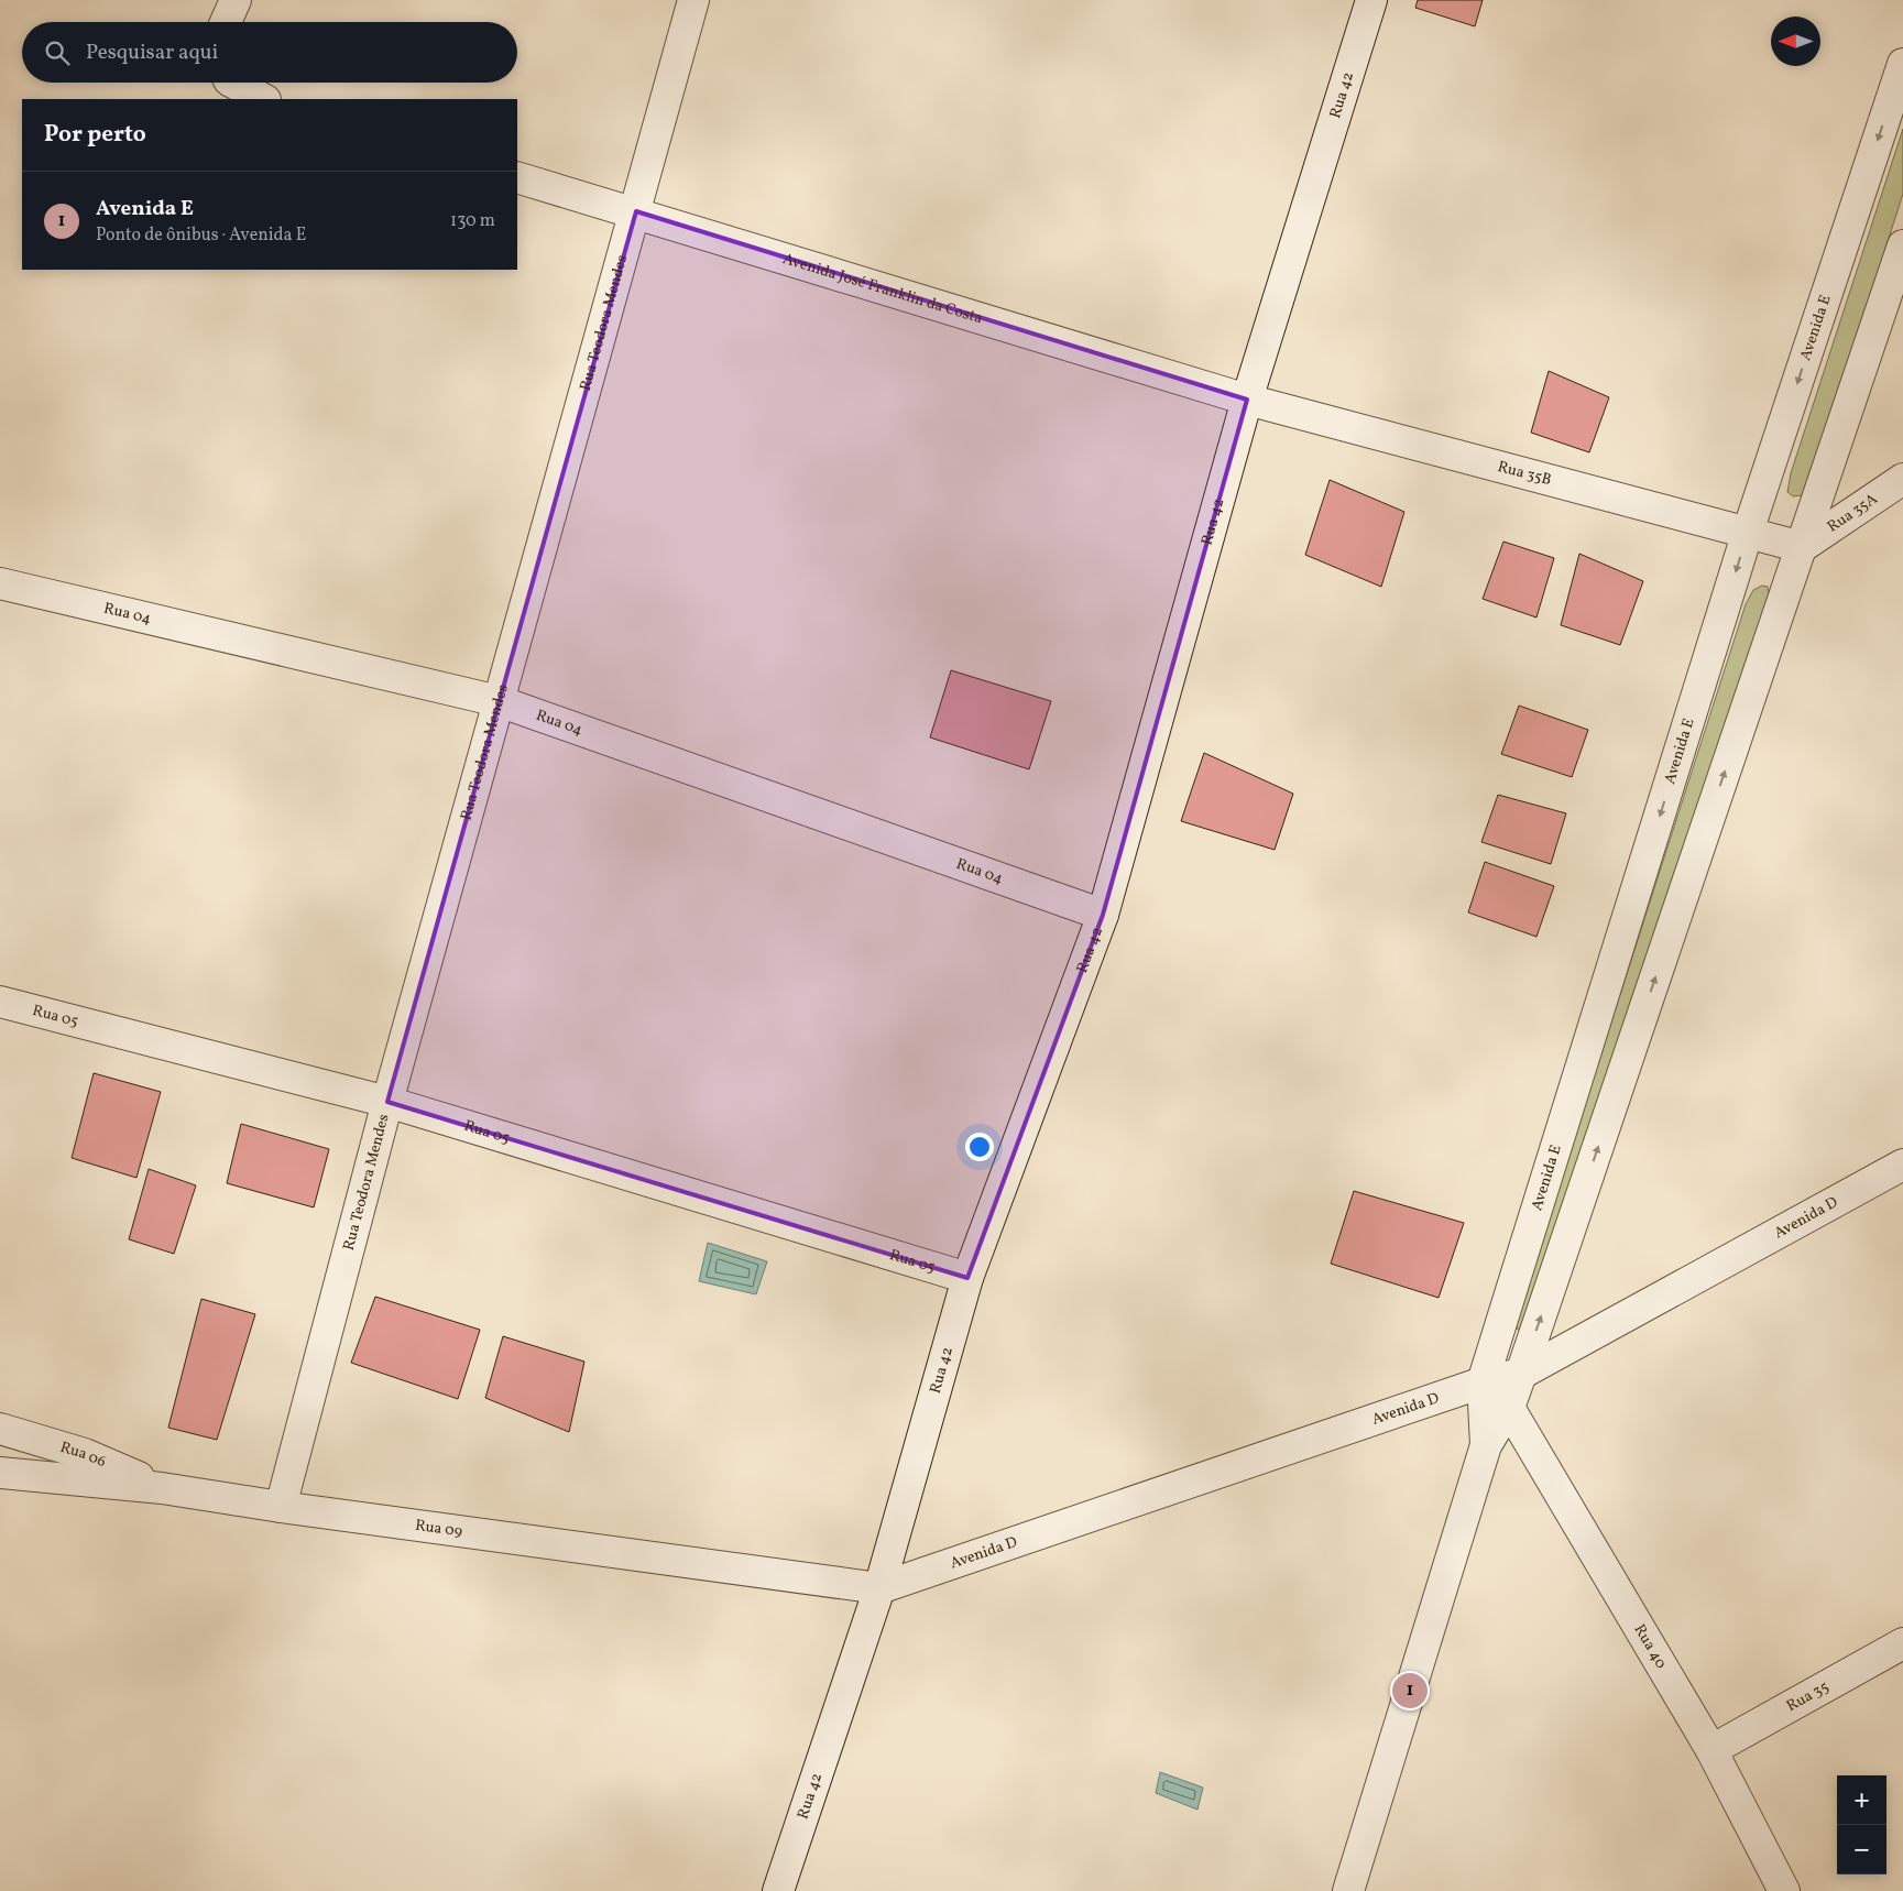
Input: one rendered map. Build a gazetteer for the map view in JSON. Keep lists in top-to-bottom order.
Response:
{
  "streets": {
    "street": [
      "Rua 42",
      "Avenida José Franklin da Costa",
      "Rua Teodora Mendes",
      "Avenida E",
      "Rua 35B",
      "Rua 35A",
      "Rua 04",
      "Rua 05",
      "Avenida D",
      "Rua 06",
      "Rua 09",
      "Rua 40",
      "Rua 35"
    ]
  },
  "crossings": [
    ["Rua 42", "Avenida José Franklin da Costa"],
    ["Rua 42", "Rua 35B"],
    ["Rua 42", "Rua 04"],
    ["Rua 42", "Rua 05"],
    ["Rua 42", "Avenida D"],
    ["Rua 42", "Rua 09"],
    ["Avenida José Franklin da Costa", "Rua Teodora Mendes"],
    ["Avenida José Franklin da Costa", "Rua 35B"],
    ["Rua Teodora Mendes", "Rua 04"],
    ["Rua Teodora Mendes", "Rua 05"],
    ["Rua Teodora Mendes", "Rua 09"],
    ["Avenida E", "Rua 35B"],
    ["Avenida E", "Rua 35A"],
    ["Avenida E", "Avenida D"],
    ["Avenida E", "Rua 40"],
    ["Rua 35B", "Rua 35A"],
    ["Avenida D", "Rua 09"],
    ["Rua 06", "Rua 09"],
    ["Rua 40", "Rua 35"]
  ],
  "north": "left",
  "page": {
    "search": "Pesquisar aqui",
    "heading": "Por perto",
    "list": [
      {
        "mark": "1",
        "name": "Avenida E",
        "note": "Ponto de ônibus · Avenida E",
        "value": "130 m"
      }
    ],
    "pins": "1",
    "map_buttons": ["+", "−"]
  }
}
